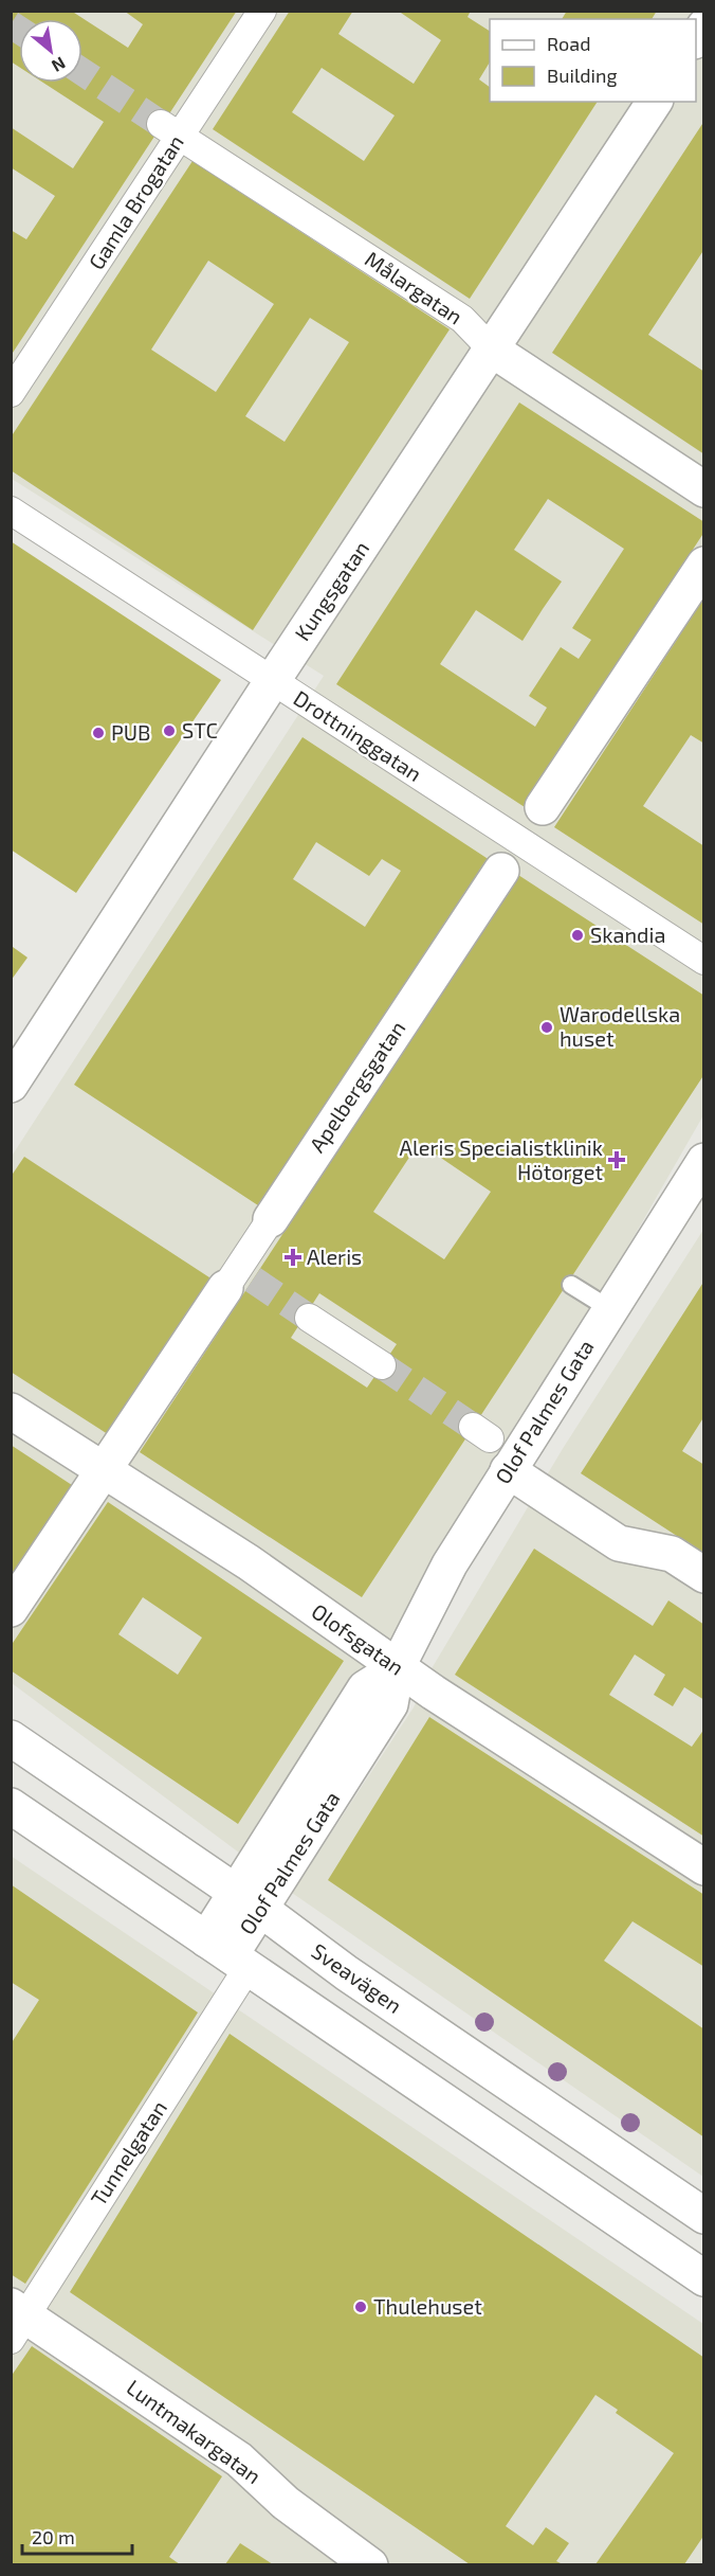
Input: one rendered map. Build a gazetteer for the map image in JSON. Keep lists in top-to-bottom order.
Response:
{
  "streets": {
    "street": [
      "Gamla Brogatan",
      "Målargatan",
      "Kungsgatan",
      "Drottninggatan",
      "Apelbergsgatan",
      "Olof Palmes Gata",
      "Olofsgatan",
      "Sveavägen",
      "Tunnelgatan",
      "Luntmakargatan"
    ]
  },
  "crossings": [
    ["Gamla Brogatan", "Målargatan"],
    ["Målargatan", "Kungsgatan"],
    ["Kungsgatan", "Drottninggatan"],
    ["Drottninggatan", "Apelbergsgatan"],
    ["Apelbergsgatan", "Olofsgatan"],
    ["Olof Palmes Gata", "Olofsgatan"],
    ["Olof Palmes Gata", "Sveavägen"],
    ["Olof Palmes Gata", "Tunnelgatan"],
    ["Tunnelgatan", "Luntmakargatan"]
  ],
  "places": {
    "other": [
      "STC",
      "PUB",
      "Skandia",
      "Warodellska huset",
      "Thulehuset"
    ],
    "health": ["Aleris Specialistklinik Hötorget", "Aleris"]
  },
  "legend": ["Road", "Building"],
  "scale_bar": "20 m",
  "north": "bottom right"
}
